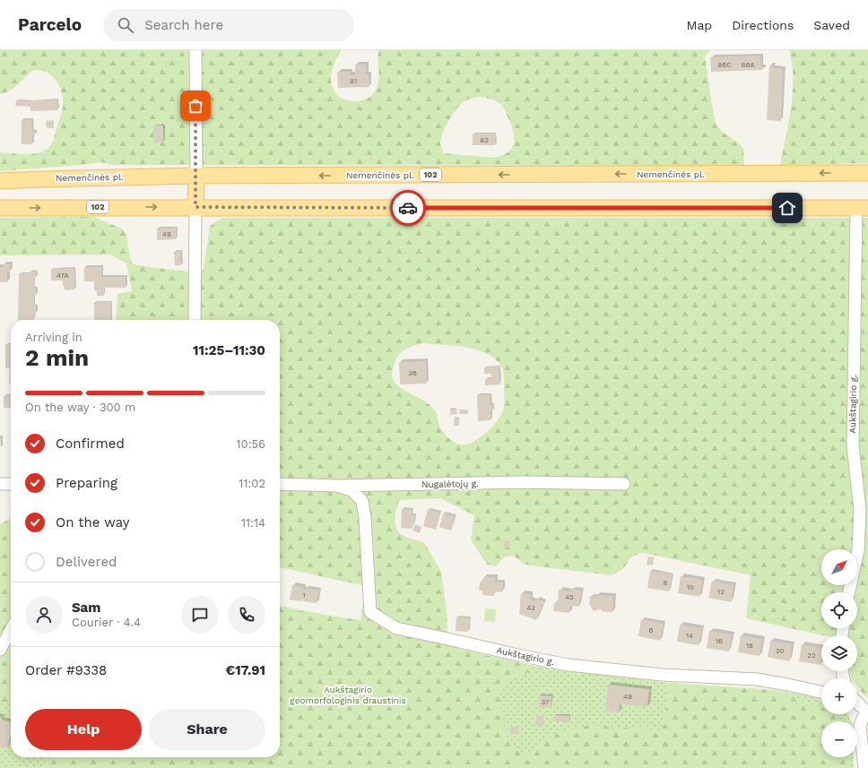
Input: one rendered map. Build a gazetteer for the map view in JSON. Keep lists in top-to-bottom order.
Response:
{
  "streets": {
    "main road": ["Nemenčinės pl.", "102"],
    "street": ["Aukštagirio g.", "Nugalėtojų g."]
  },
  "crossings": [
    ["102", "Aukštagirio g."],
    ["Aukštagirio g.", "Nugalėtojų g."]
  ],
  "parks": ["Aukštagirio geomorfologinis draustinis"],
  "house_numbers": [
    "86C",
    "86A",
    "81",
    "82",
    "49",
    "47A",
    "36",
    "8",
    "10",
    "12",
    "1",
    "45",
    "43",
    "6",
    "14",
    "16",
    "18",
    "20",
    "22",
    "49",
    "37"
  ],
  "north": "top right",
  "page": {
    "header": "Parcelo",
    "search": "Search here",
    "nav": ["Map", "Directions", "Saved"],
    "heading": ["2 min", "Arriving in", "11:25–11:30"],
    "panel": [
      "Sam",
      "Courier · 4.4",
      "Order #9338",
      "€17.91"
    ],
    "bar": "On the way · 300 m",
    "list": [
      ["Confirmed", "10:56"],
      ["Preparing", "11:02"],
      ["On the way", "11:14"],
      "Delivered"
    ],
    "map_buttons": ["+", "−"],
    "buttons": ["Help", "Share"]
  }
}
